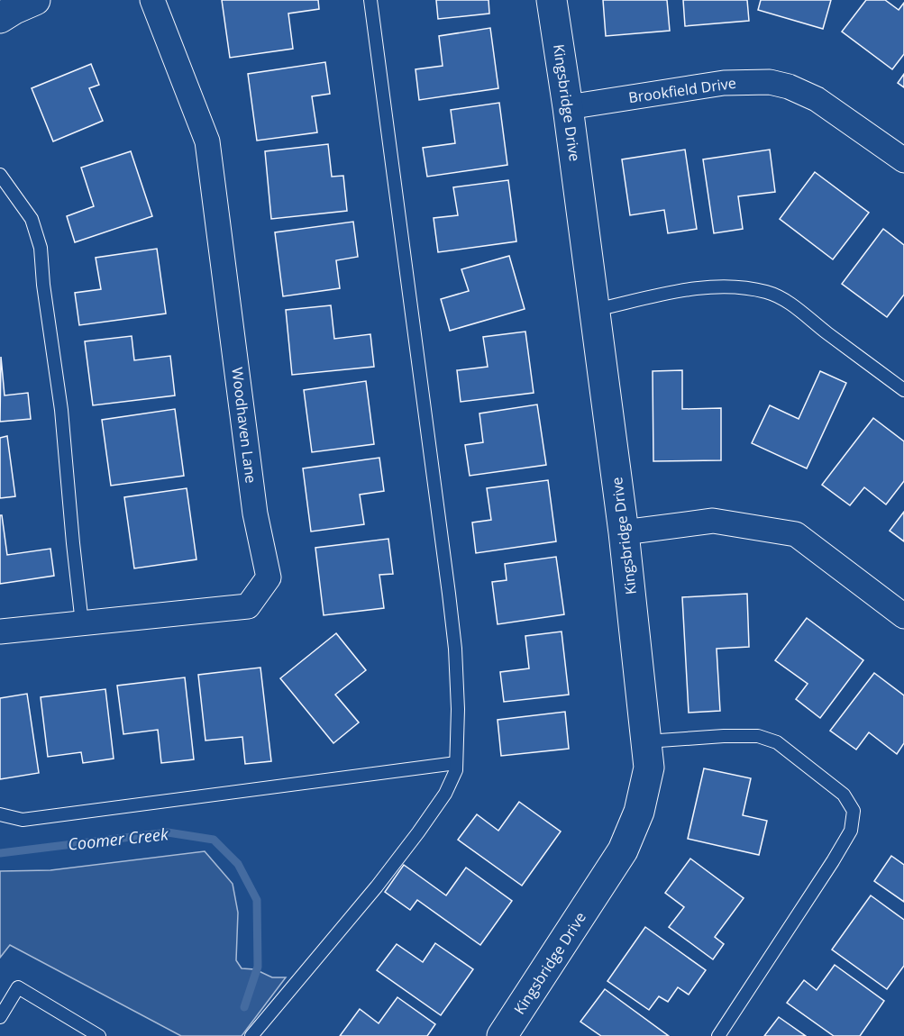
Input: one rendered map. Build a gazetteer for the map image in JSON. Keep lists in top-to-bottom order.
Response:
{
  "streets": {
    "street": ["Brookfield Drive", "Kingsbridge Drive", "Woodhaven Lane"]
  },
  "crossings": [
    ["Brookfield Drive", "Kingsbridge Drive"]
  ],
  "water": ["Coomer Creek"]
}
